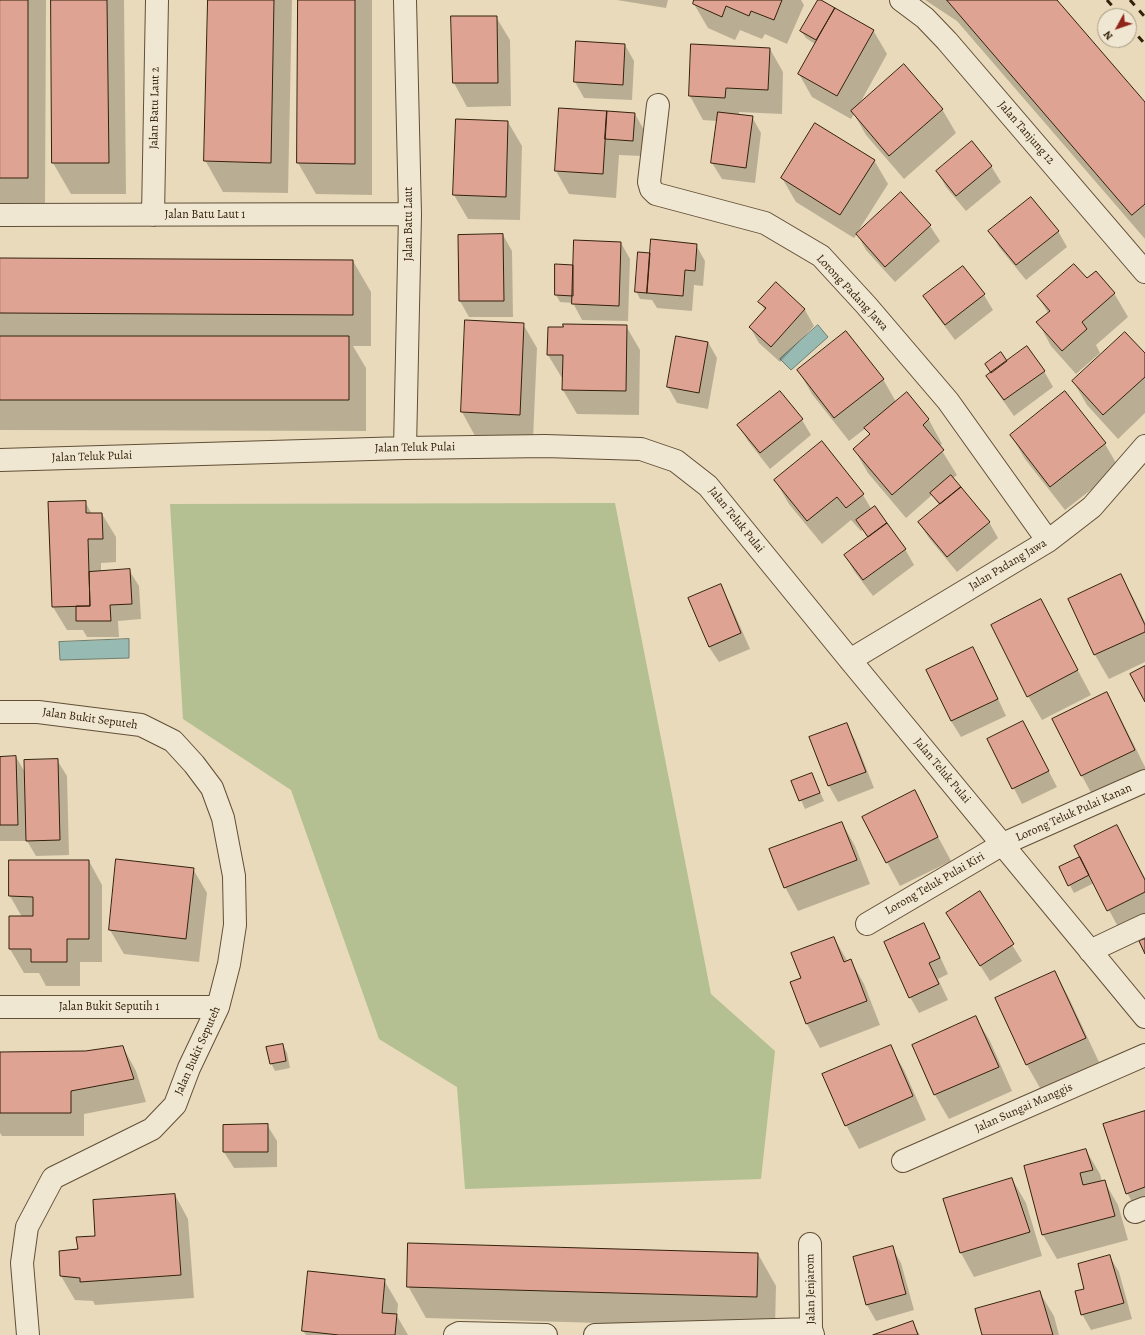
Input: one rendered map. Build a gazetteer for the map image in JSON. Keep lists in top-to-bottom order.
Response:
{
  "streets": {
    "street": [
      "Jalan Batu Laut 2",
      "Jalan Tanjung 12",
      "Jalan Batu Laut 1",
      "Jalan Batu Laut",
      "Lorong Padang Jawa",
      "Jalan Teluk Pulai",
      "Jalan Padang Jawa",
      "Jalan Bukit Seputeh",
      "Lorong Teluk Pulai Kanan",
      "Lorong Teluk Pulai Kiri",
      "Jalan Bukit Seputih 1",
      "Jalan Sungai Manggis",
      "Jalan Jenjarom"
    ]
  },
  "crossings": [
    ["Jalan Batu Laut 2", "Jalan Batu Laut 1"],
    ["Jalan Batu Laut 1", "Jalan Batu Laut"],
    ["Jalan Batu Laut", "Jalan Teluk Pulai"],
    ["Lorong Padang Jawa", "Jalan Padang Jawa"],
    ["Jalan Teluk Pulai", "Jalan Padang Jawa"],
    ["Jalan Teluk Pulai", "Lorong Teluk Pulai Kanan"],
    ["Jalan Teluk Pulai", "Lorong Teluk Pulai Kiri"],
    ["Jalan Bukit Seputeh", "Jalan Bukit Seputih 1"],
    ["Lorong Teluk Pulai Kanan", "Lorong Teluk Pulai Kiri"]
  ],
  "north": "bottom left"
}
